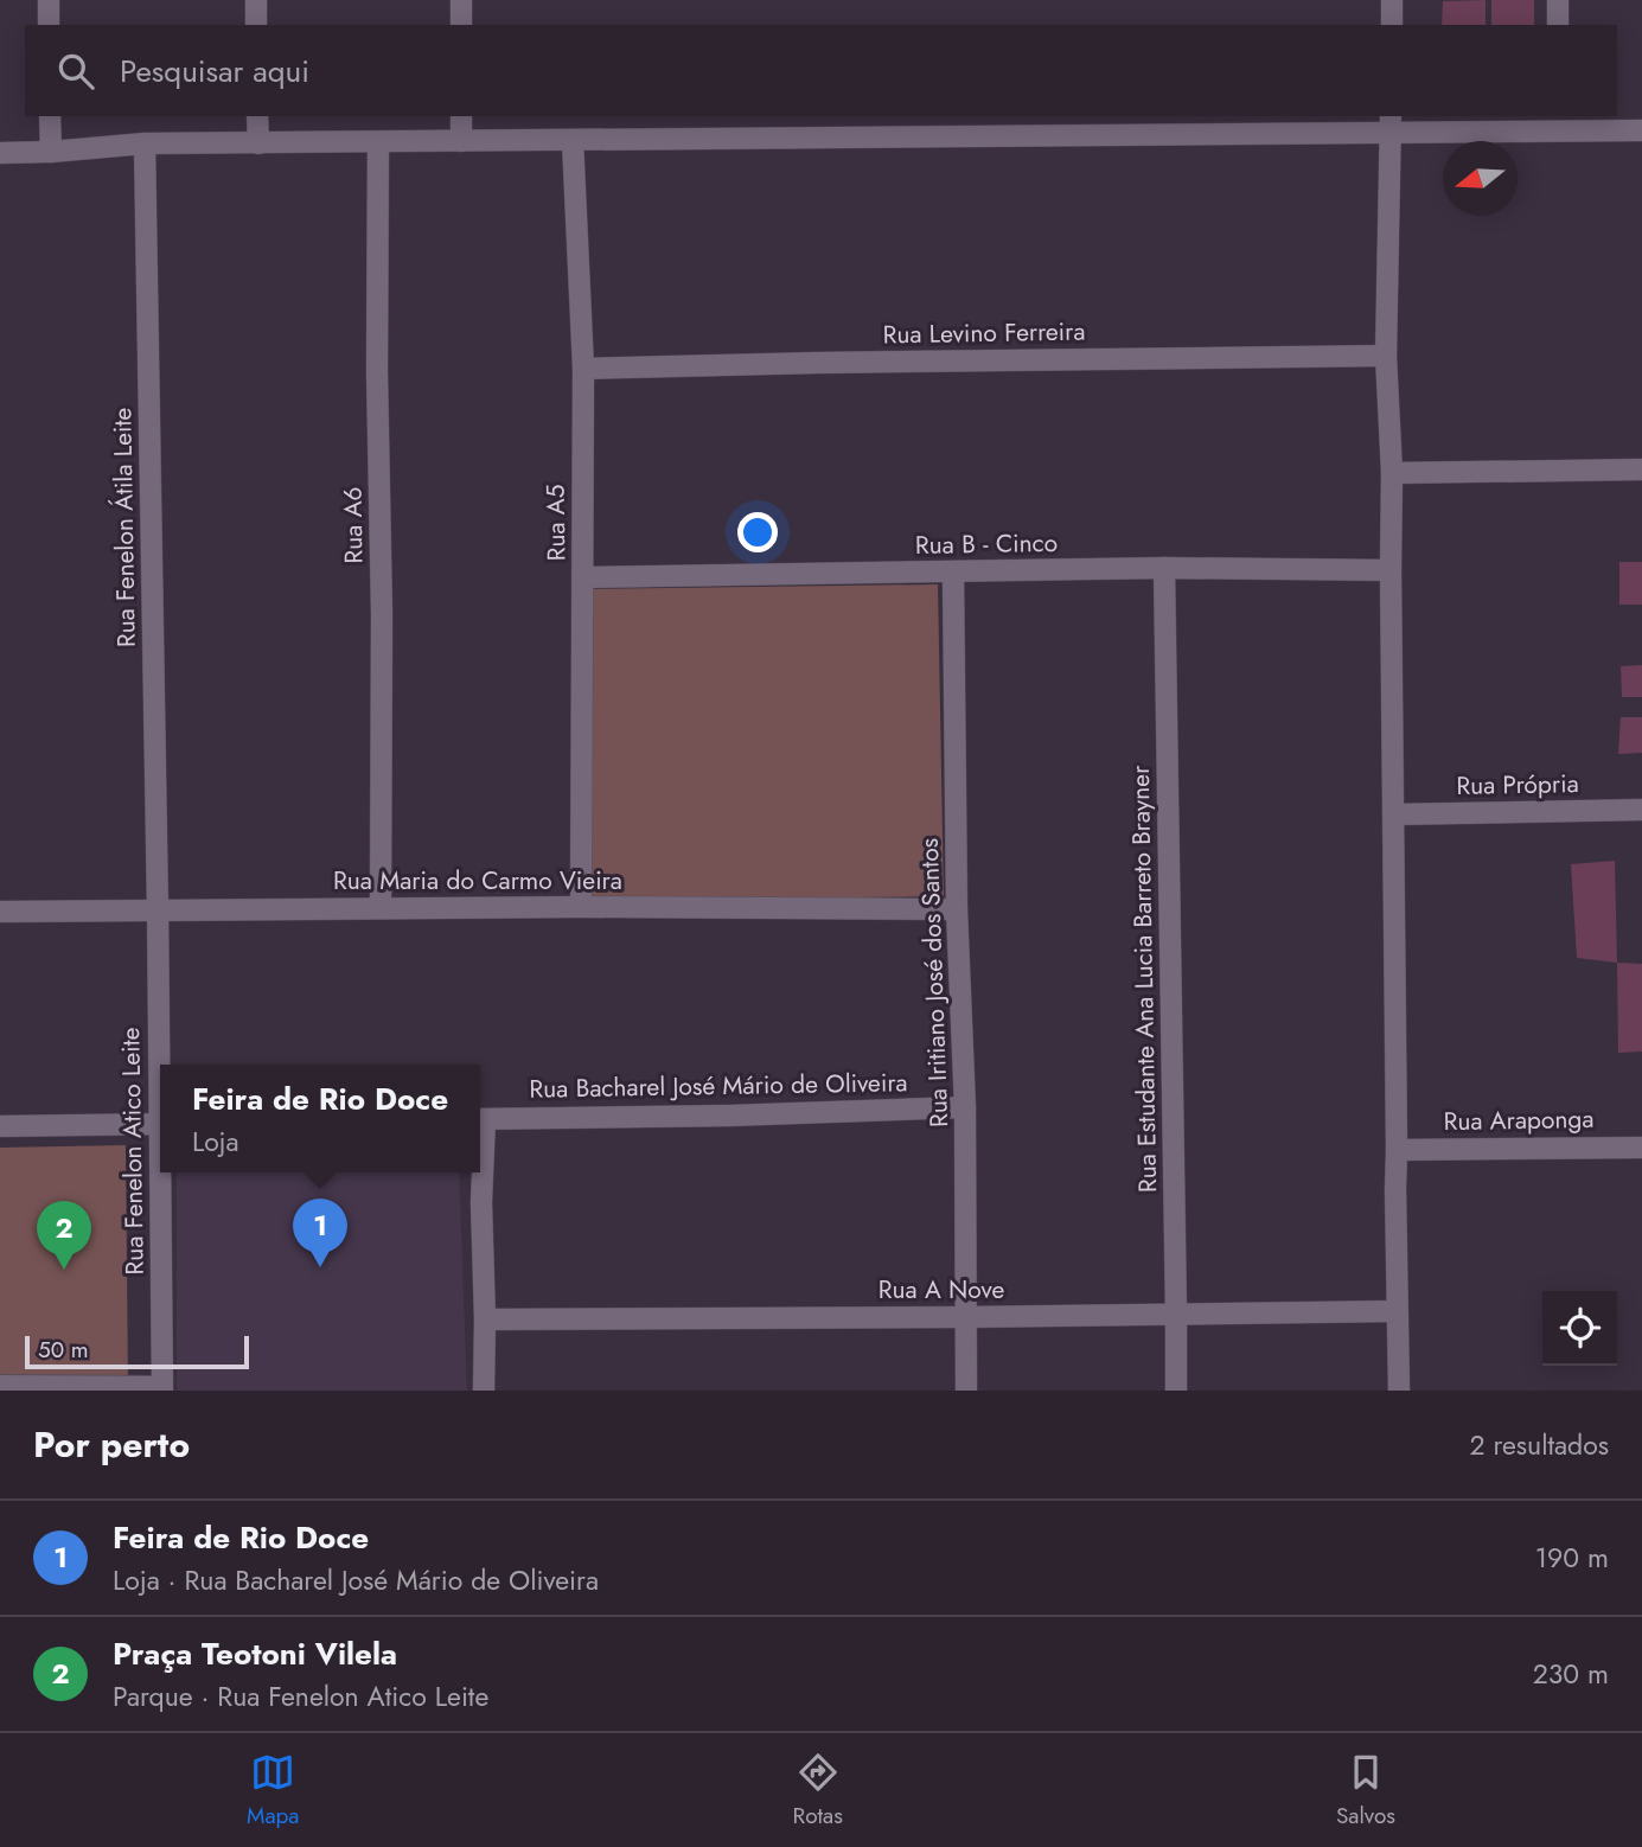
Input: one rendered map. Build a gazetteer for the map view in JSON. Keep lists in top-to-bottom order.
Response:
{
  "streets": {
    "street": [
      "Rua Levino Ferreira",
      "Rua A5",
      "Rua A6",
      "Rua Fenelon Átila Leite",
      "Rua B - Cinco",
      "Rua Própria",
      "Rua Maria do Carmo Vieira",
      "Rua Estudante Ana Lucia Barreto Brayner",
      "Rua Iritiano José dos Santos",
      "Rua Bacharel José Mário de Oliveira",
      "Rua Araponga",
      "Rua Fenelon Atico Leite",
      "Rua A Nove"
    ]
  },
  "crossings": [
    ["Rua Levino Ferreira", "Rua A5"],
    ["Rua A5", "Rua B - Cinco"],
    ["Rua A5", "Rua Maria do Carmo Vieira"],
    ["Rua A6", "Rua Maria do Carmo Vieira"],
    ["Rua Fenelon Átila Leite", "Rua Maria do Carmo Vieira"],
    ["Rua Fenelon Átila Leite", "Rua Fenelon Atico Leite"],
    ["Rua B - Cinco", "Rua Estudante Ana Lucia Barreto Brayner"],
    ["Rua B - Cinco", "Rua Iritiano José dos Santos"],
    ["Rua Maria do Carmo Vieira", "Rua Iritiano José dos Santos"],
    ["Rua Maria do Carmo Vieira", "Rua Fenelon Atico Leite"],
    ["Rua Estudante Ana Lucia Barreto Brayner", "Rua A Nove"],
    ["Rua Iritiano José dos Santos", "Rua Bacharel José Mário de Oliveira"],
    ["Rua Iritiano José dos Santos", "Rua A Nove"]
  ],
  "scale_bar": "50 m",
  "north": "left",
  "page": {
    "search": "Pesquisar aqui",
    "popup": ["Feira de Rio Doce", "Loja"],
    "pins": ["1", "2"],
    "scale": "50 m",
    "heading": ["Por perto", "2 resultados"],
    "list": [
      {
        "mark": "1",
        "name": "Feira de Rio Doce",
        "note": "Loja · Rua Bacharel José Mário de Oliveira",
        "value": "190 m"
      },
      {
        "mark": "2",
        "name": "Praça Teotoni Vilela",
        "note": "Parque · Rua Fenelon Atico Leite",
        "value": "230 m"
      }
    ],
    "nav": ["Mapa", "Rotas", "Salvos"]
  }
}
